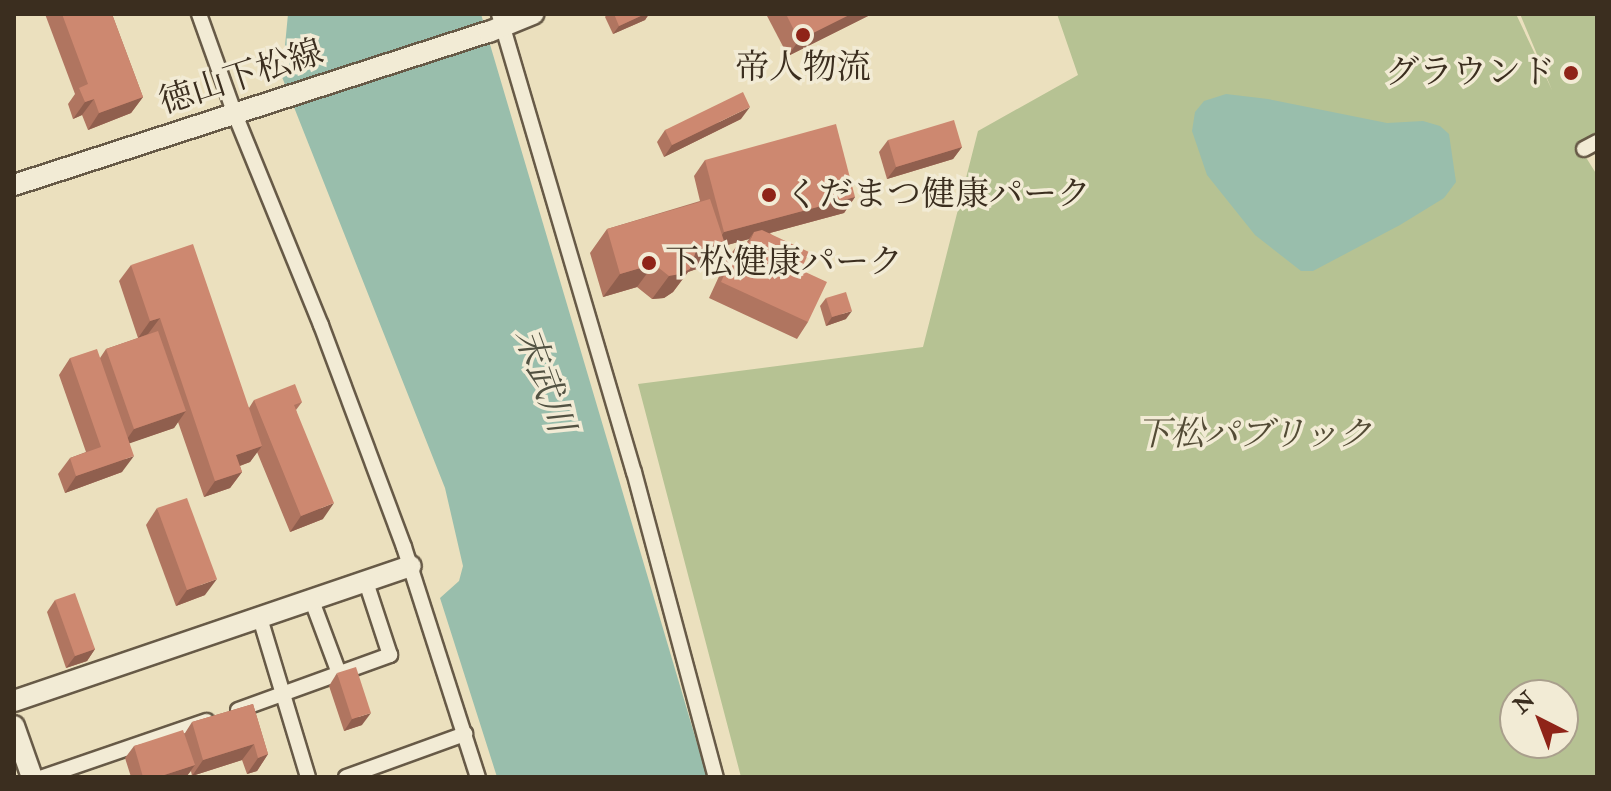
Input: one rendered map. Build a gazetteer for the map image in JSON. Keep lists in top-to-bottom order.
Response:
{
  "streets": {
    "main road": ["徳山下松線"]
  },
  "water": ["末武川"],
  "parks": ["下松パブリック"],
  "places": [
    "帝人物流",
    "グラウンド",
    "くだまつ健康パーク",
    "下松健康パーク"
  ],
  "north": "top left"
}
